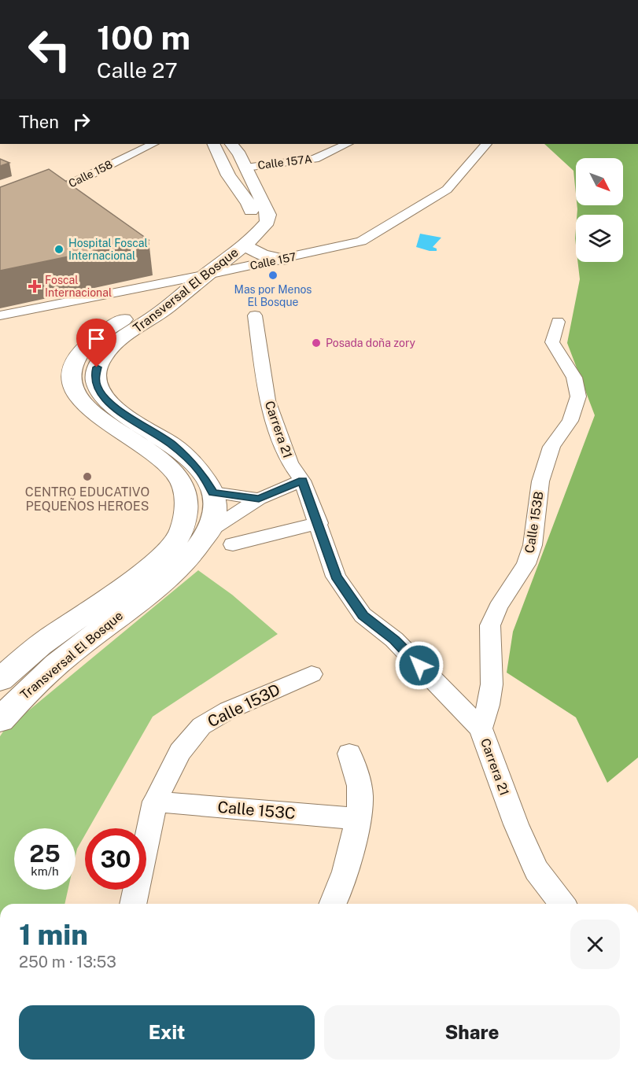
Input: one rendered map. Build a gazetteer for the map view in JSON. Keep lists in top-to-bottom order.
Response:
{
  "streets": {
    "main road": ["Transversal El Bosque"],
    "street": [
      "Calle 157A",
      "Calle 158",
      "Calle 157",
      "Carrera 21",
      "Calle 153B",
      "Calle 153D",
      "Calle 153C"
    ]
  },
  "crossings": [
    ["Calle 157A", "Transversal El Bosque"],
    ["Calle 157", "Transversal El Bosque"],
    ["Carrera 21", "Calle 153B"],
    ["Calle 153D", "Calle 153C"]
  ],
  "places": {
    "other": [
      "Hospital Foscal Internacional",
      "Mas por Menos El Bosque",
      "Posada doña zory",
      "CENTRO EDUCATIVO PEQUEÑOS HEROES"
    ],
    "health": ["Foscal Internacional"]
  },
  "north": "bottom right",
  "page": {
    "turn": ["100 m", "Calle 27"],
    "then": "Then",
    "speed": "25 km/h",
    "limit": "30",
    "heading": ["1 min", "250 m · 13:53"],
    "buttons": ["Exit", "Share"]
  }
}
